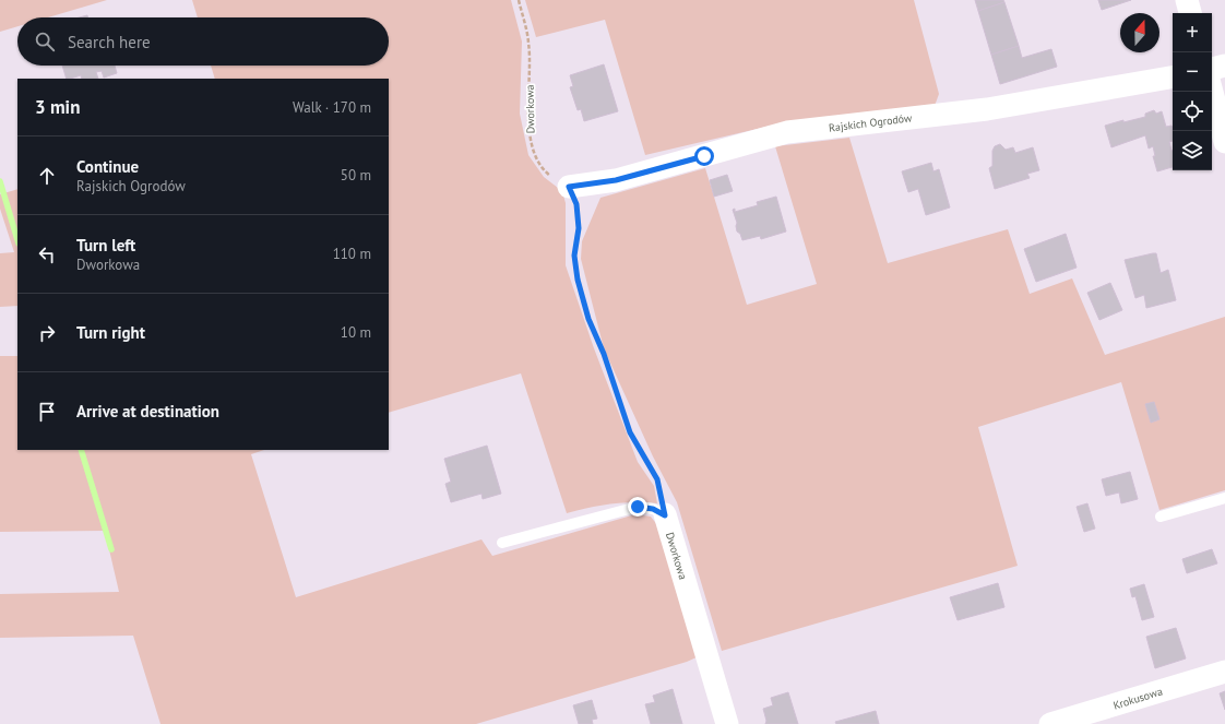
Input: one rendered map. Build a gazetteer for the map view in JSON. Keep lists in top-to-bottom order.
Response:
{
  "streets": {
    "street": ["Dworkowa", "Rajskich Ogrodów", "Krokusowa"]
  },
  "crossings": [
    ["Dworkowa", "Rajskich Ogrodów"]
  ],
  "north": "top",
  "page": {
    "map_buttons": ["+", "−"],
    "search": "Search here",
    "heading": ["3 min", "Walk · 170 m"],
    "list": [
      ["Continue", "Rajskich Ogrodów", "50 m"],
      ["Turn left", "Dworkowa", "110 m"],
      ["Turn right", "10 m"],
      "Arrive at destination"
    ]
  }
}
